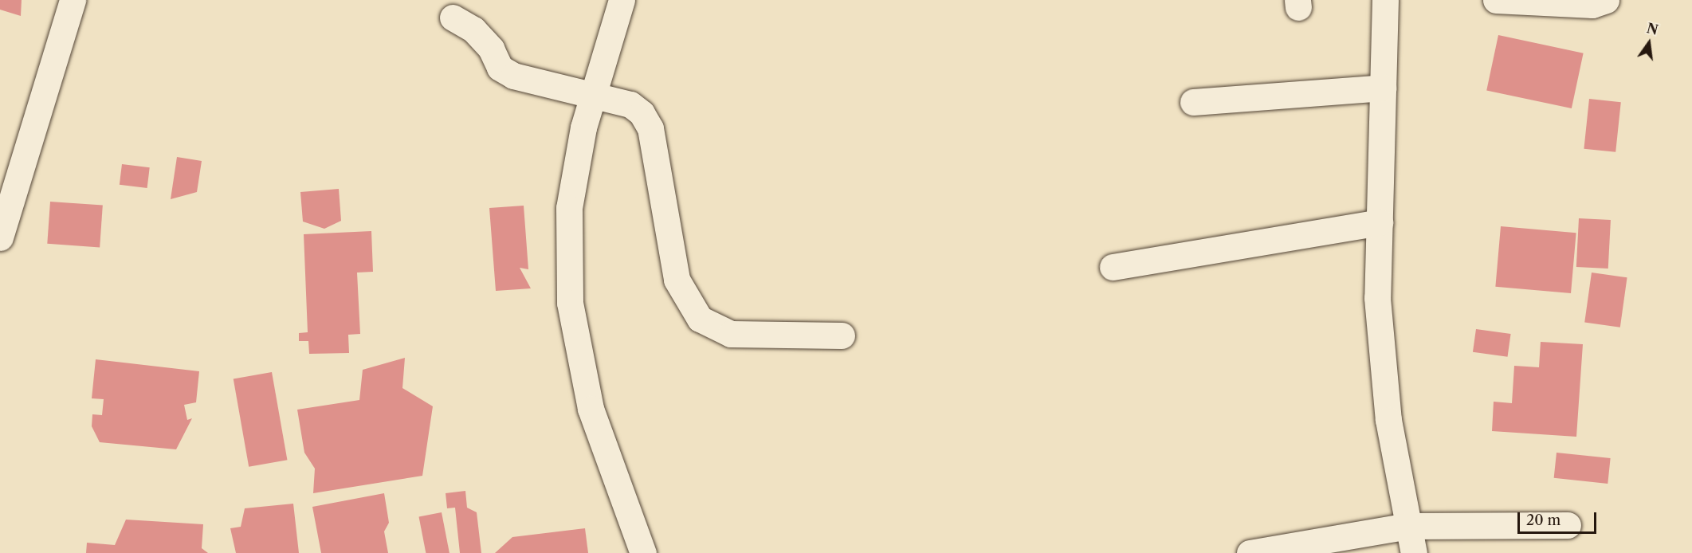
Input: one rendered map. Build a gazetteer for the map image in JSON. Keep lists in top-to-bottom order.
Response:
{
  "scale_bar": "20 m",
  "north": "top"
}
